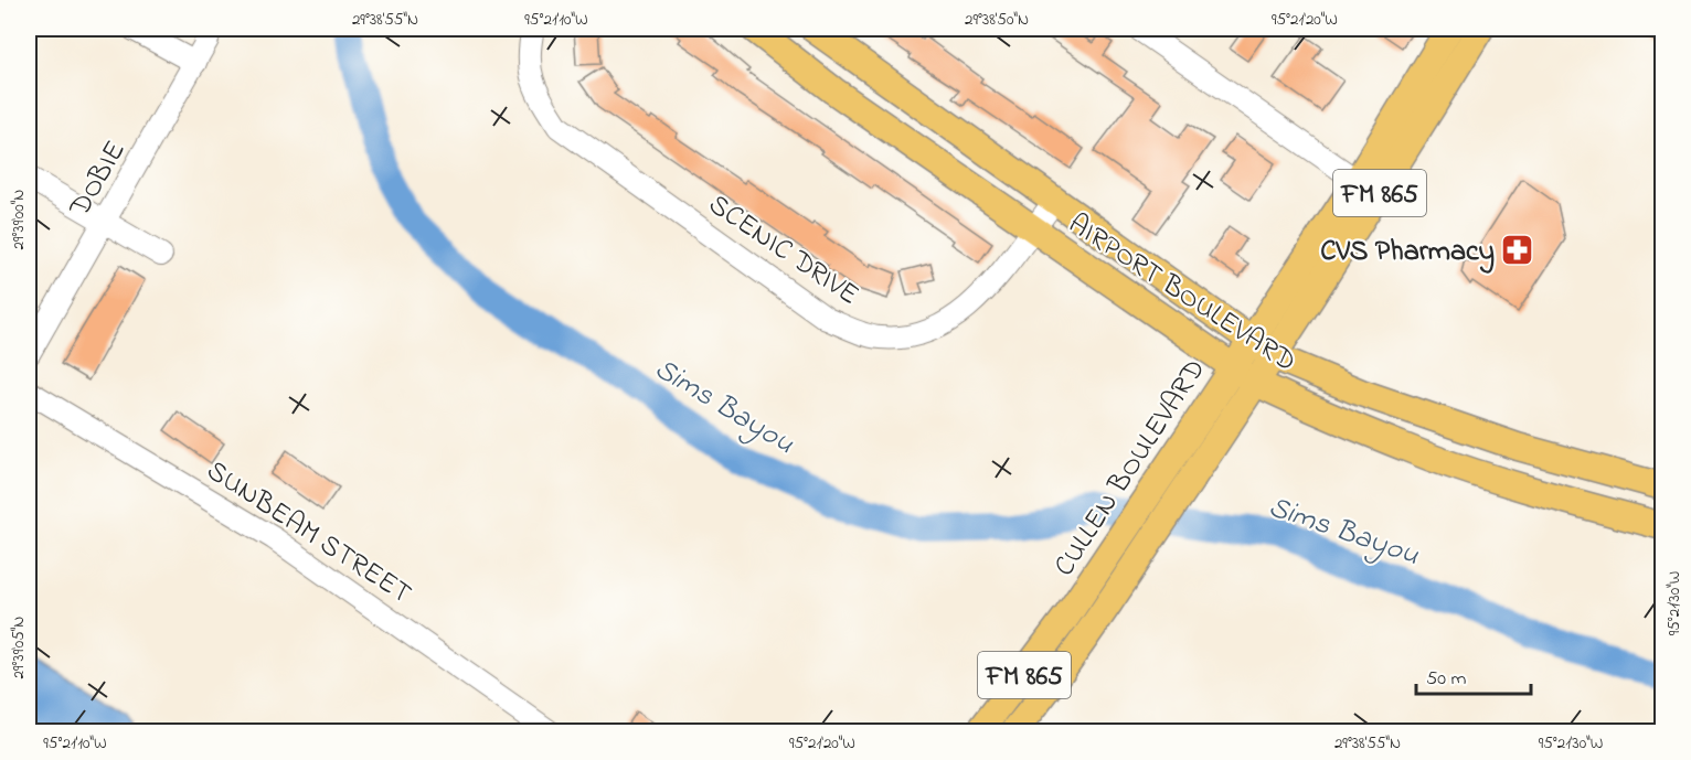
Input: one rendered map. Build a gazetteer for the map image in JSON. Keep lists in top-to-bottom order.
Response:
{
  "streets": {
    "main road": ["FM 865", "AIRPORT BOULEVARD", "CULLEN BOULEVARD"],
    "street": ["DOBIE", "SCENIC DRIVE", "SUNBEAM STREET"]
  },
  "crossings": [
    ["SCENIC DRIVE", "AIRPORT BOULEVARD"],
    ["AIRPORT BOULEVARD", "CULLEN BOULEVARD"]
  ],
  "water": ["Sims Bayou"],
  "places": {
    "pharmacy": ["CVS Pharmacy"]
  },
  "scale_bar": "50 m",
  "coordinates": [
    "29°38'55\"N",
    "95°21'10\"W",
    "29°38'50\"N",
    "95°21'20\"W",
    "29°39'00\"N",
    "95°21'30\"W",
    "29°39'05\"N"
  ]
}
